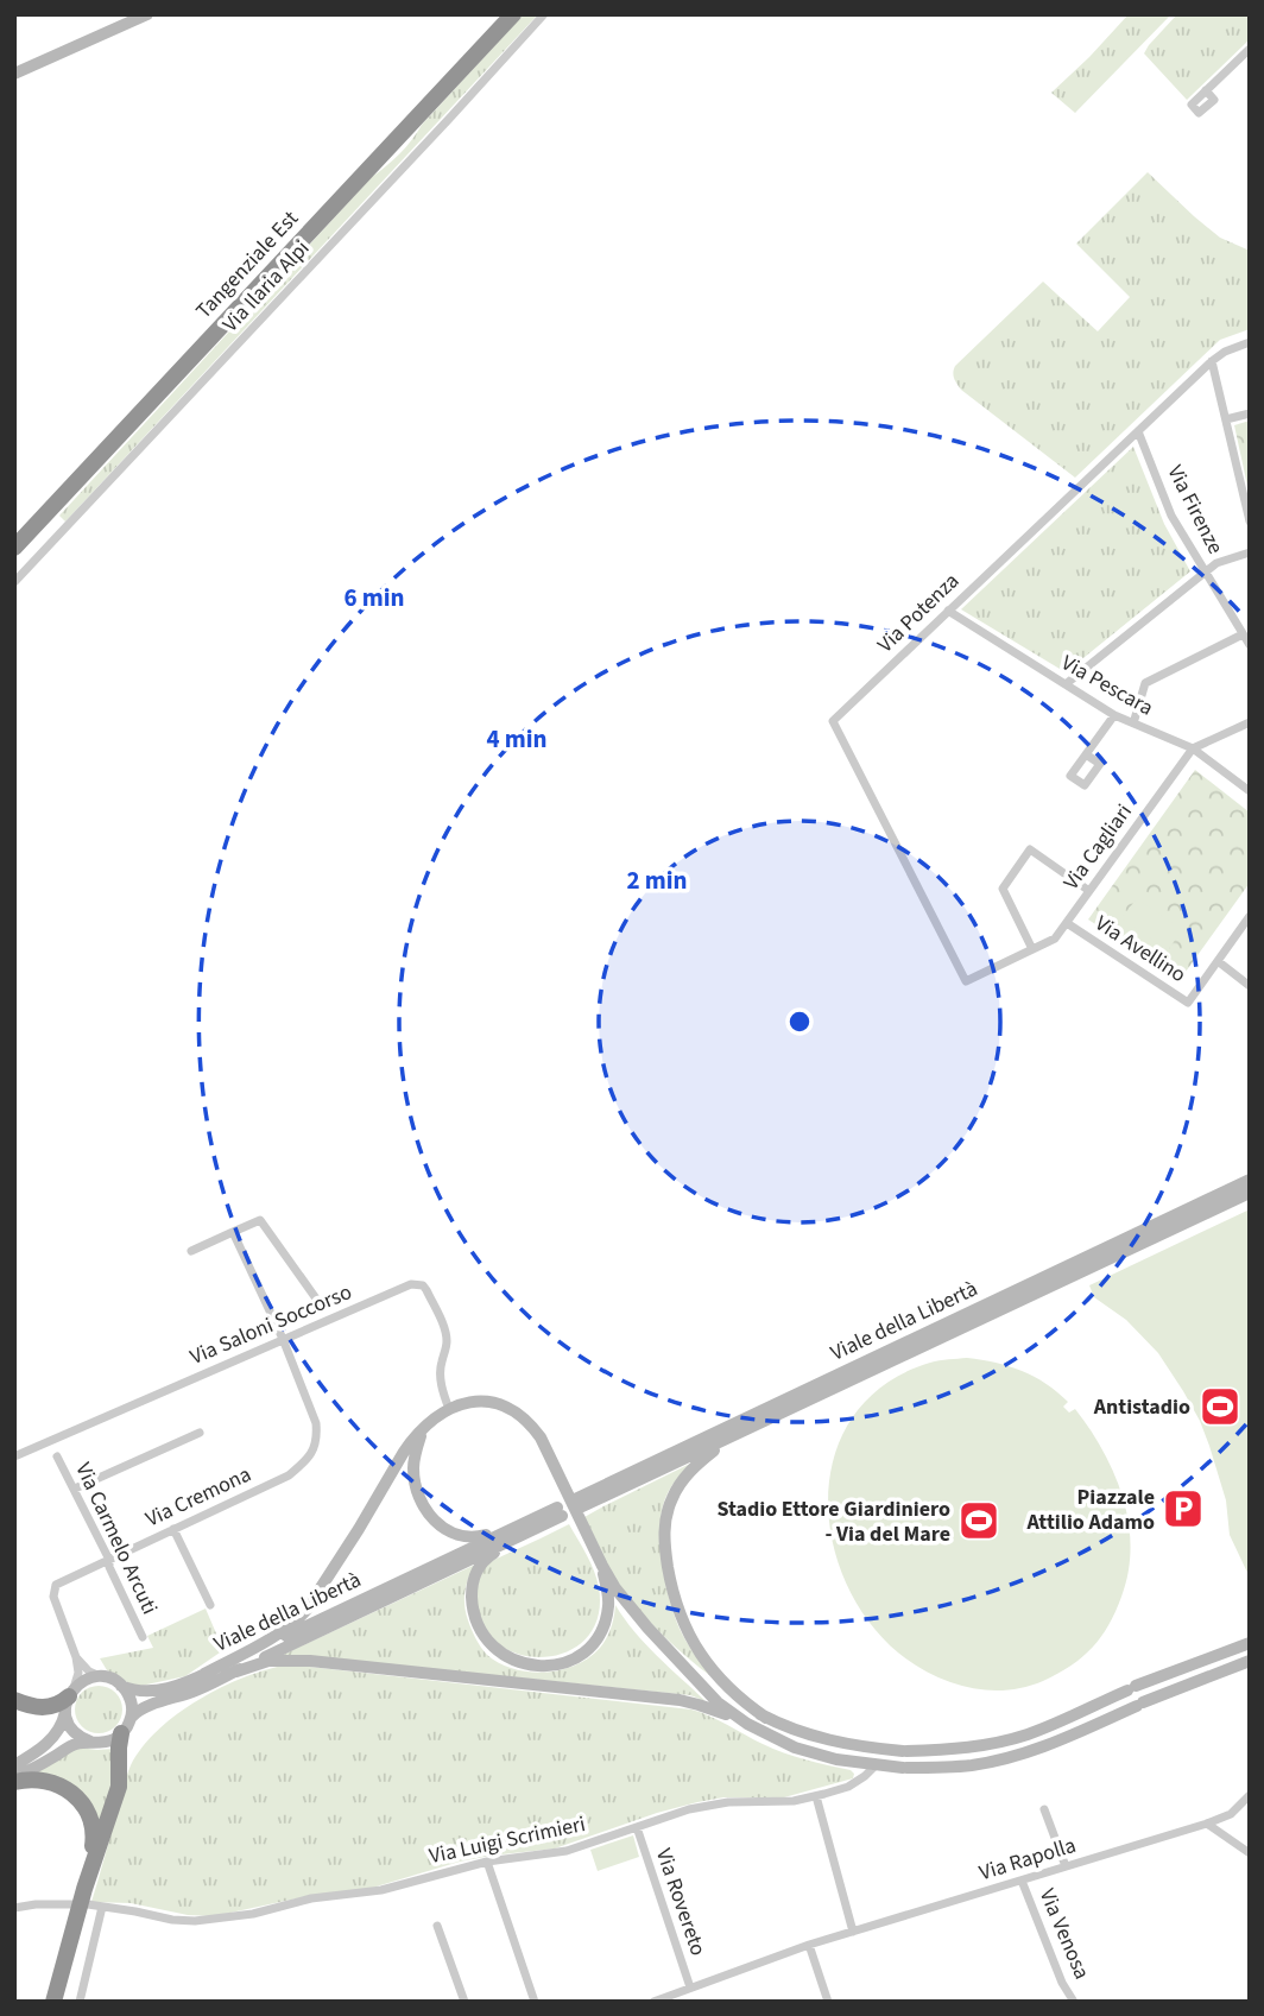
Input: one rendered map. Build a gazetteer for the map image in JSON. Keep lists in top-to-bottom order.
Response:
{
  "streets": {
    "highway": ["Tangenziale Est"],
    "main road": ["Viale della Libertà"],
    "street": [
      "Via Ilaria Alpi",
      "Via Firenze",
      "Via Potenza",
      "Via Pescara",
      "Via Cagliari",
      "Via Avellino",
      "Via Saloni Soccorso",
      "Via Cremona",
      "Via Carmelo Arcuti",
      "Via Luigi Scrimieri",
      "Via Rapolla",
      "Via Rovereto",
      "Via Venosa"
    ]
  },
  "crossings": [
    ["Via Firenze", "Via Potenza"],
    ["Via Potenza", "Via Pescara"],
    ["Via Potenza", "Via Cagliari"],
    ["Via Pescara", "Via Cagliari"],
    ["Via Cagliari", "Via Avellino"],
    ["Viale della Libertà", "Via Cremona"],
    ["Via Saloni Soccorso", "Via Cremona"],
    ["Via Cremona", "Via Carmelo Arcuti"],
    ["Via Luigi Scrimieri", "Via Rovereto"],
    ["Via Rapolla", "Via Rovereto"],
    ["Via Rapolla", "Via Venosa"]
  ],
  "places": {
    "sports": ["Antistadio", "Stadio Ettore Giardiniero - Via del Mare"],
    "parking": ["Piazzale Attilio Adamo"]
  },
  "rings": ["6 min", "4 min", "2 min"]
}
